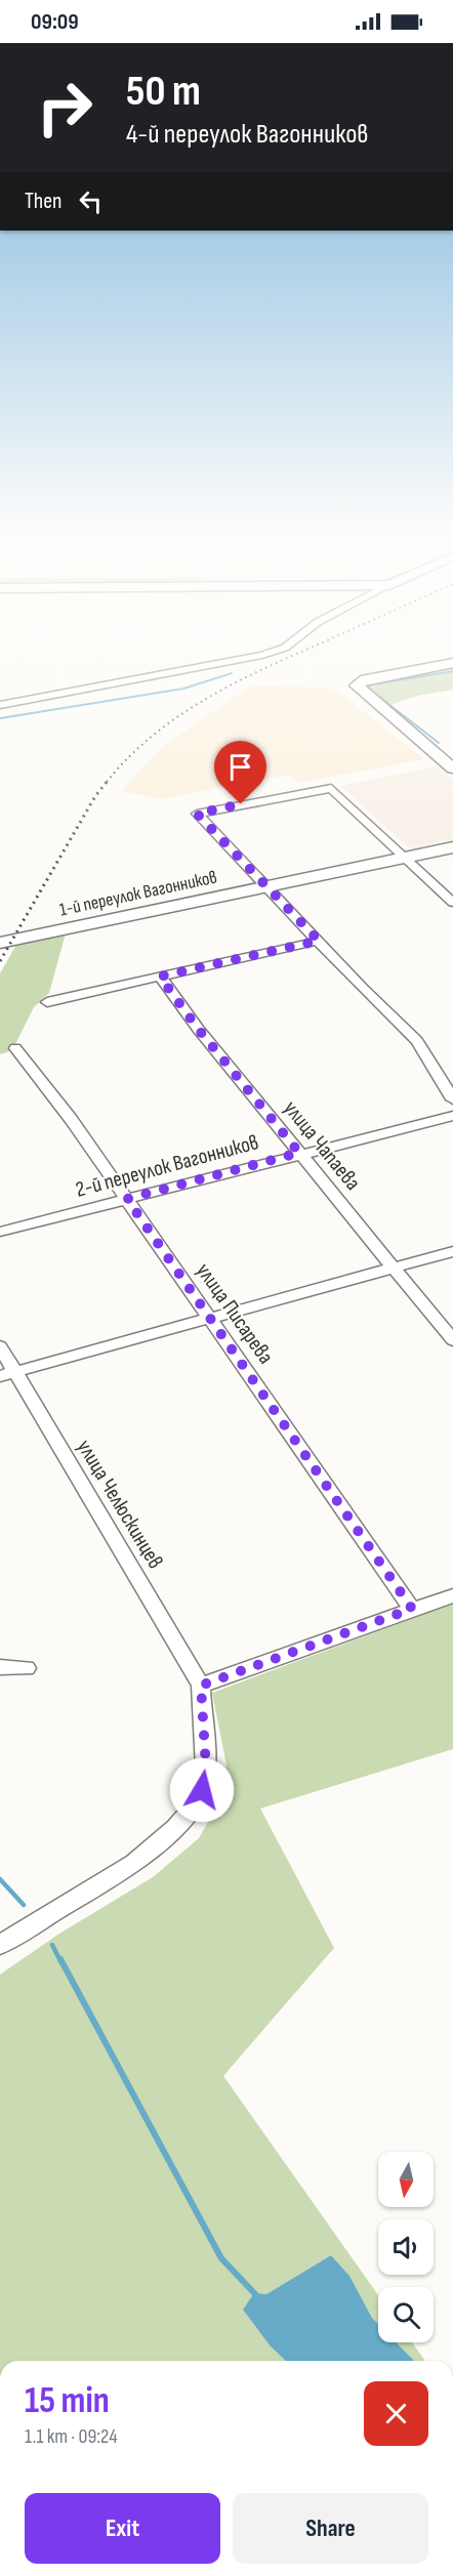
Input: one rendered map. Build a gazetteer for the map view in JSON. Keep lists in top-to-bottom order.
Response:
{
  "streets": {
    "main road": ["1-й переулок Вагонников"],
    "street": [
      "улица Чапаева",
      "2-й переулок Вагонников",
      "улица Писарева",
      "улица Челюскинцев"
    ]
  },
  "crossings": [
    ["улица Чапаева", "2-й переулок Вагонников"],
    ["2-й переулок Вагонников", "улица Писарева"]
  ],
  "north": "bottom",
  "page": {
    "status": "09:09",
    "turn": ["50 m", "4-й переулок Вагонников"],
    "then": "Then",
    "heading": ["15 min", "1.1 km · 09:24"],
    "buttons": ["Exit", "Share"]
  }
}
